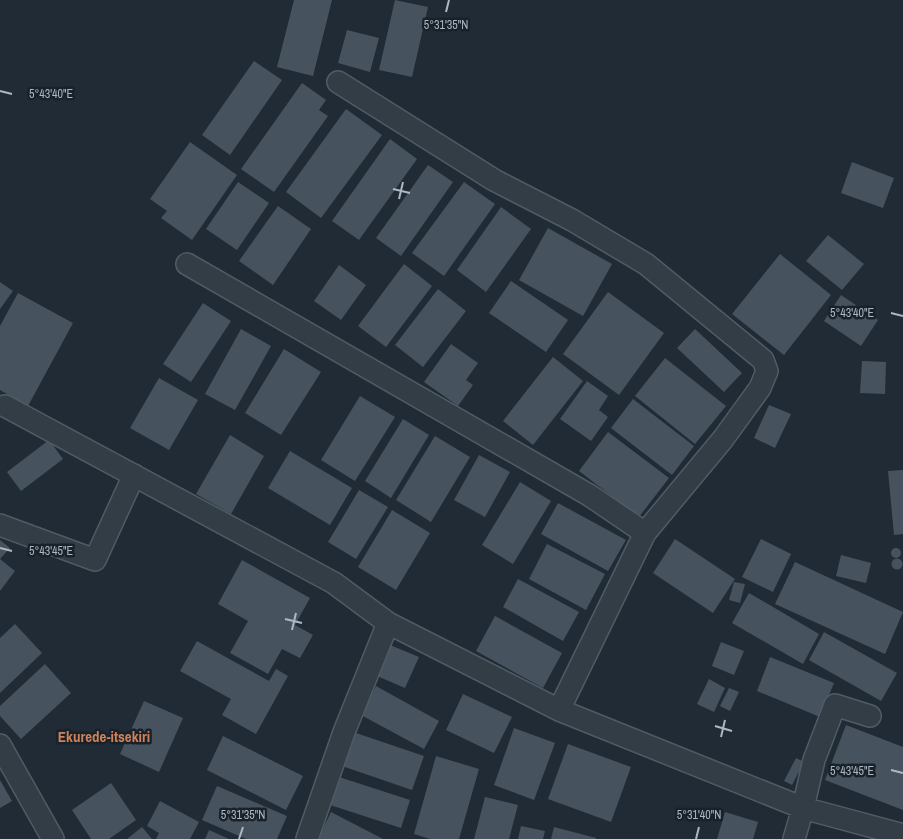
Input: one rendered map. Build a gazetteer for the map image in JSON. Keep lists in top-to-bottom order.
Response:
{
  "districts": ["Ekurede-itsekiri"],
  "coordinates": [
    "5°31'35\"N",
    "5°43'40\"E",
    "5°43'45\"E",
    "5°31'40\"N"
  ]
}
